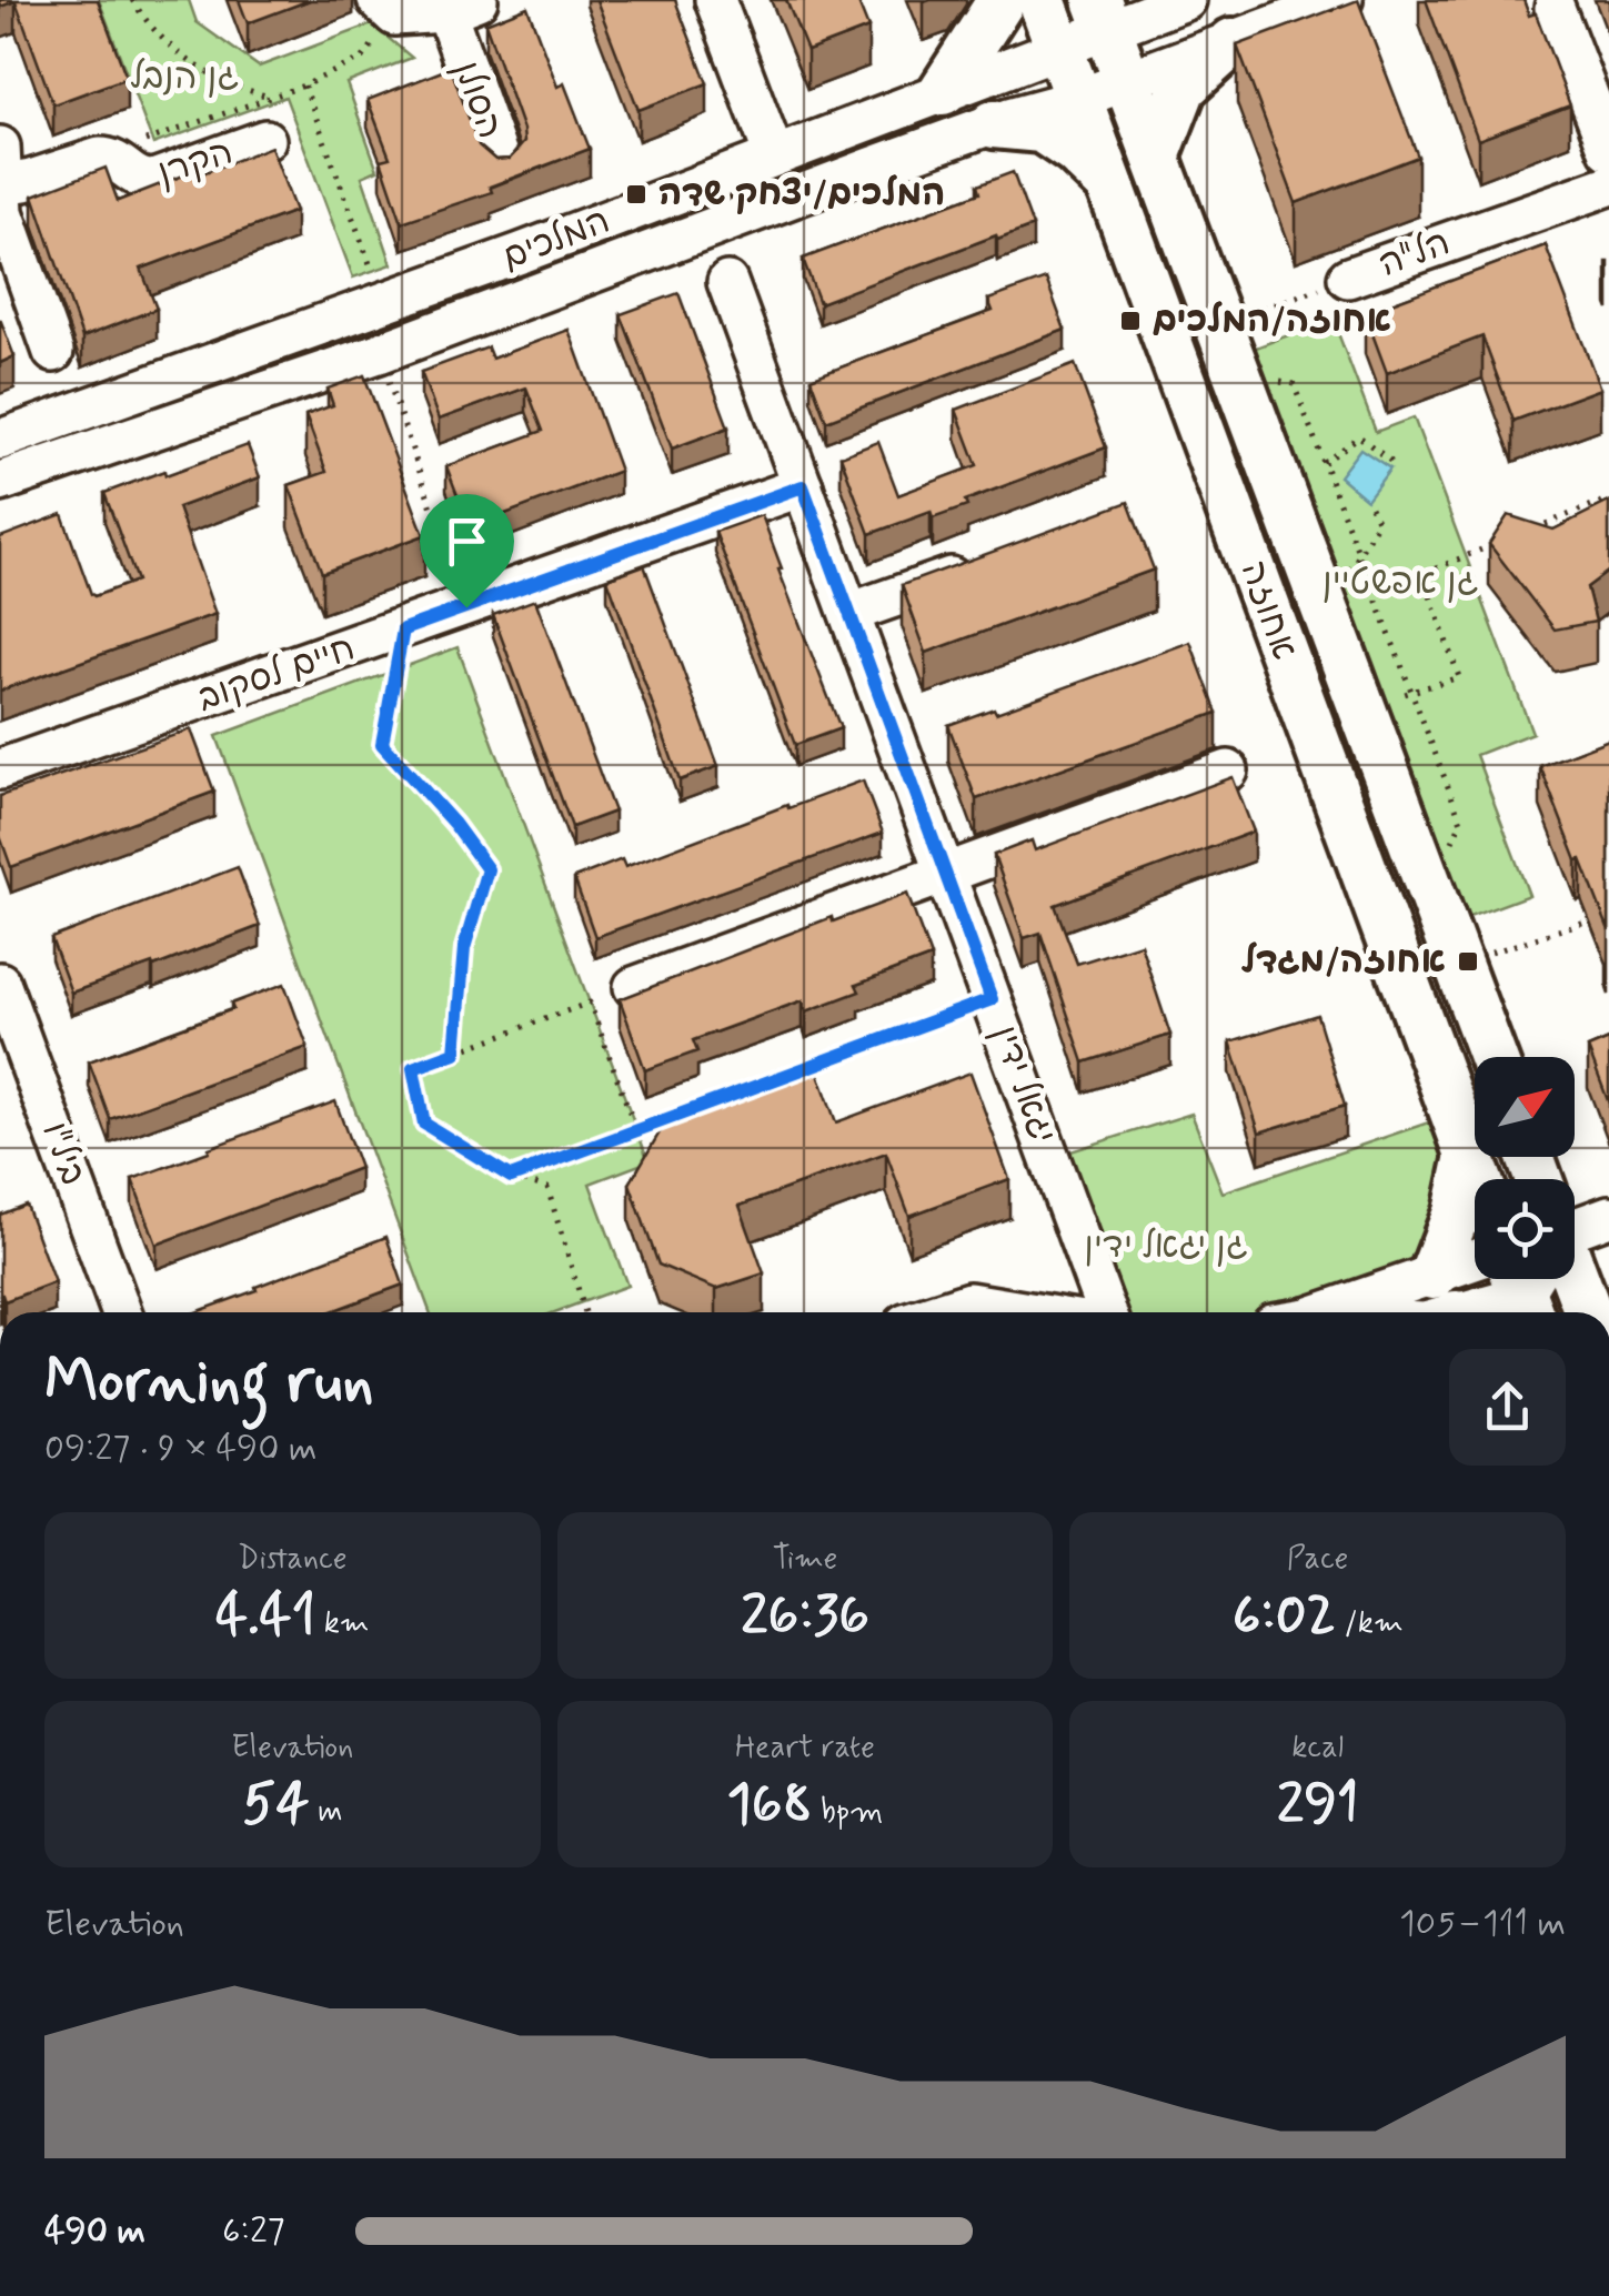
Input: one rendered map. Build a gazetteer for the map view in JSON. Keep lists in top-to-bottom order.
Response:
{
  "streets": {
    "main road": ["אחוזה"],
    "street": [
      "הסולן",
      "הקרן",
      "המלכים",
      "הל\"ה",
      "חיים לסקוב",
      "יגאל ידין",
      "ביל\"ו"
    ]
  },
  "crossings": [
    ["המלכים", "אחוזה"],
    ["הל\"ה", "אחוזה"],
    ["חיים לסקוב", "יגאל ידין"]
  ],
  "parks": ["גן הנבל", "גן אפשטיין", "גן יגאל ידין"],
  "places": {
    "transit": ["המלכים/יצחק שדה", "אחוזה/המלכים", "אחוזה/מגדל"]
  },
  "north": "top right",
  "page": {
    "heading": ["Morning run", "09:27 · 9 × 490 m"],
    "stats": [
      ["Distance", "4.41 km"],
      ["Time", "26:36"],
      ["Pace", "6:02 /km"],
      ["Elevation", "54 m"],
      ["Heart rate", "168 bpm"],
      ["kcal", "291"]
    ],
    "chart": ["Elevation", "105–111 m"],
    "list": [
      {
        "name": "490 m",
        "note": "6:27"
      }
    ]
  }
}
